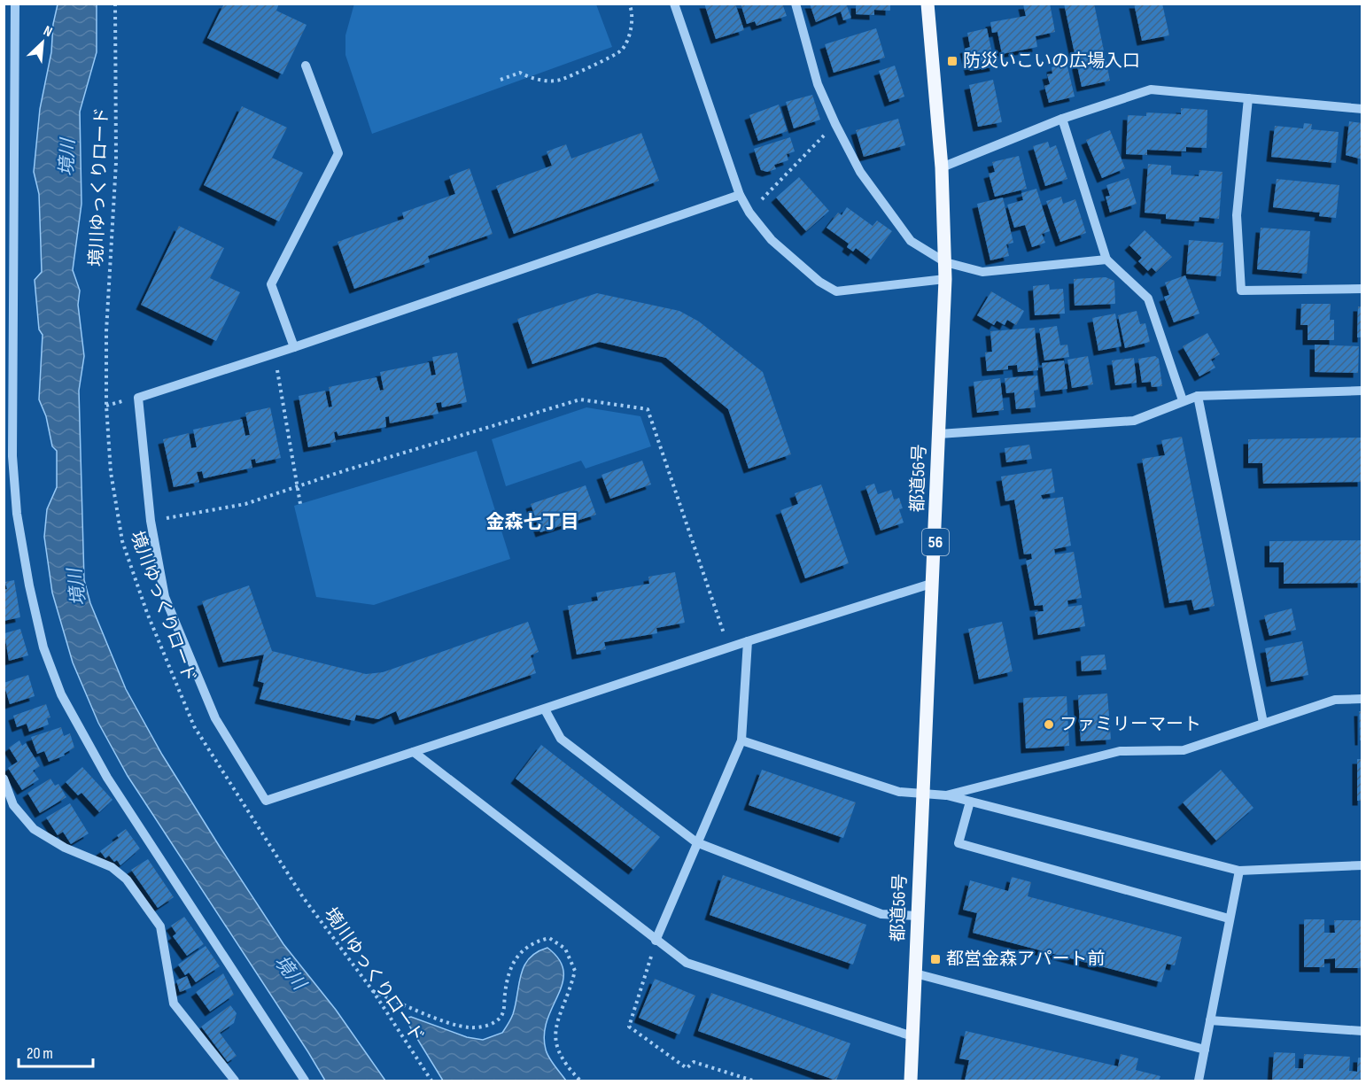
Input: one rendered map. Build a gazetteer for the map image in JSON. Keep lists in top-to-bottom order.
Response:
{
  "streets": {
    "main road": ["都道56号", "56"],
    "path": ["境川ゆっくりロード"]
  },
  "districts": ["金森七丁目"],
  "water": ["境川"],
  "places": {
    "transit": ["防災いこいの広場入口", "都営金森アパート前"],
    "other": ["ファミリーマート"]
  },
  "scale_bar": "20 m",
  "north": "top right"
}
